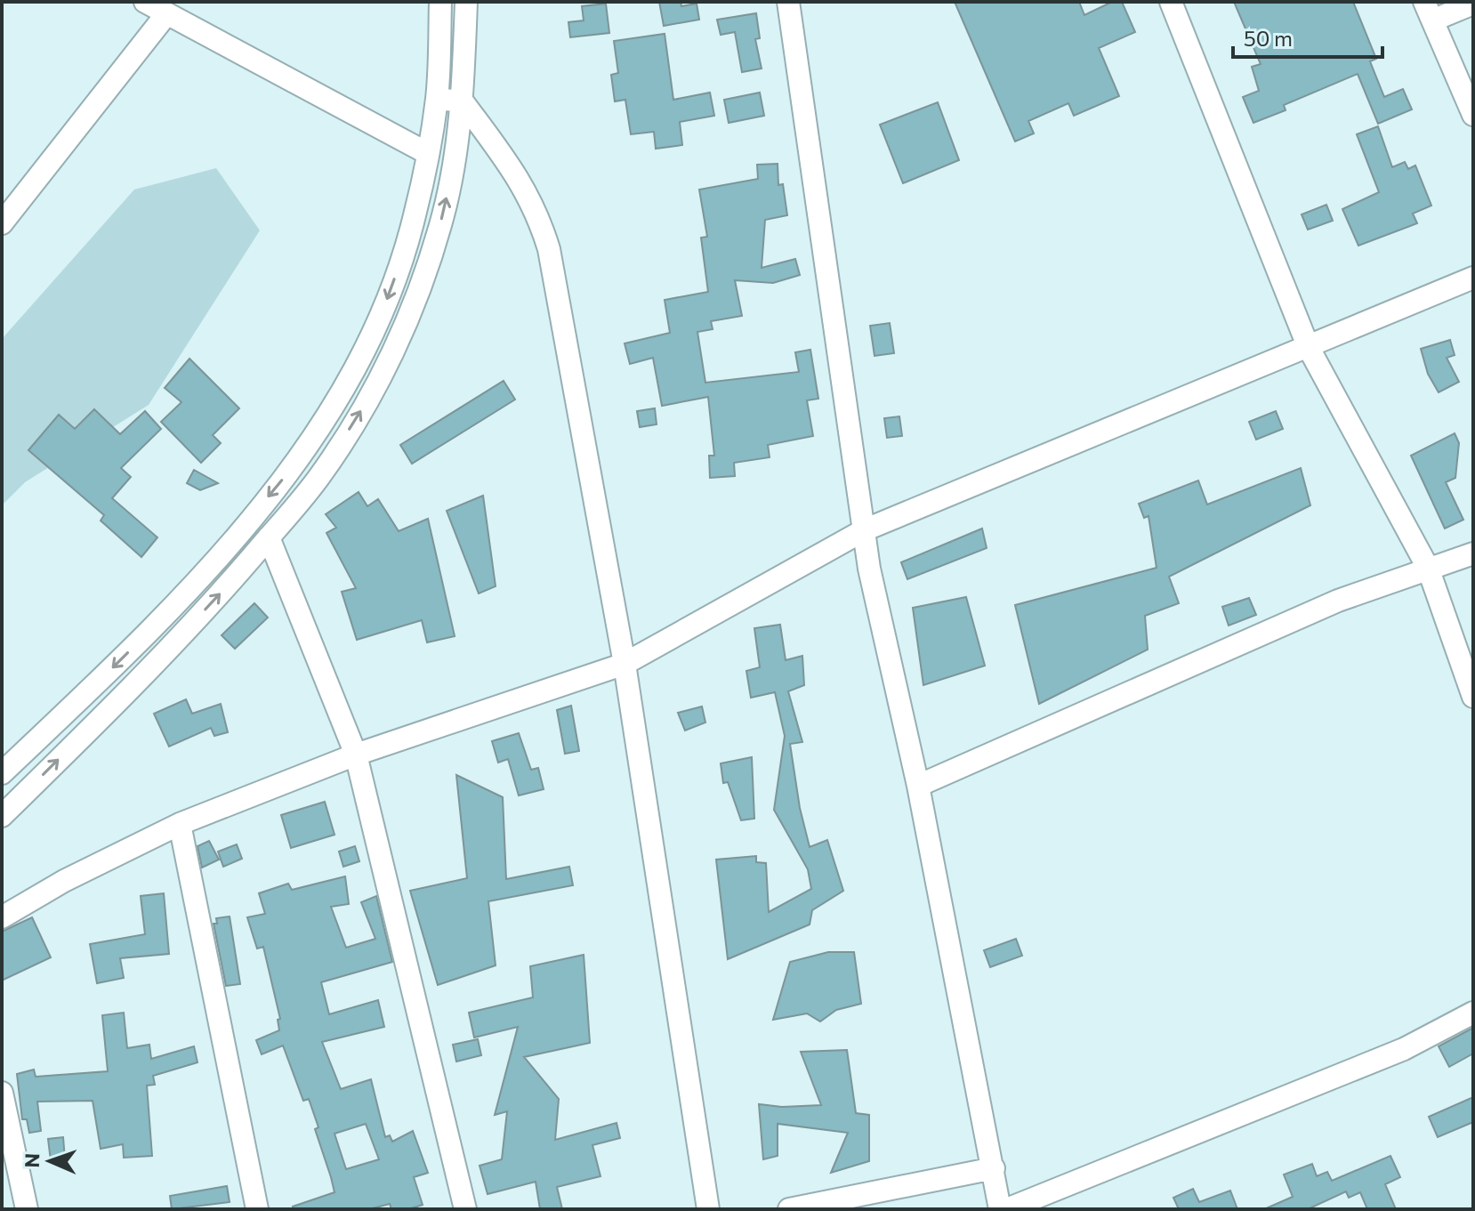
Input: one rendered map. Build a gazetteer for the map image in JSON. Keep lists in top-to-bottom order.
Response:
{
  "scale_bar": "50 m",
  "north": "left"
}
